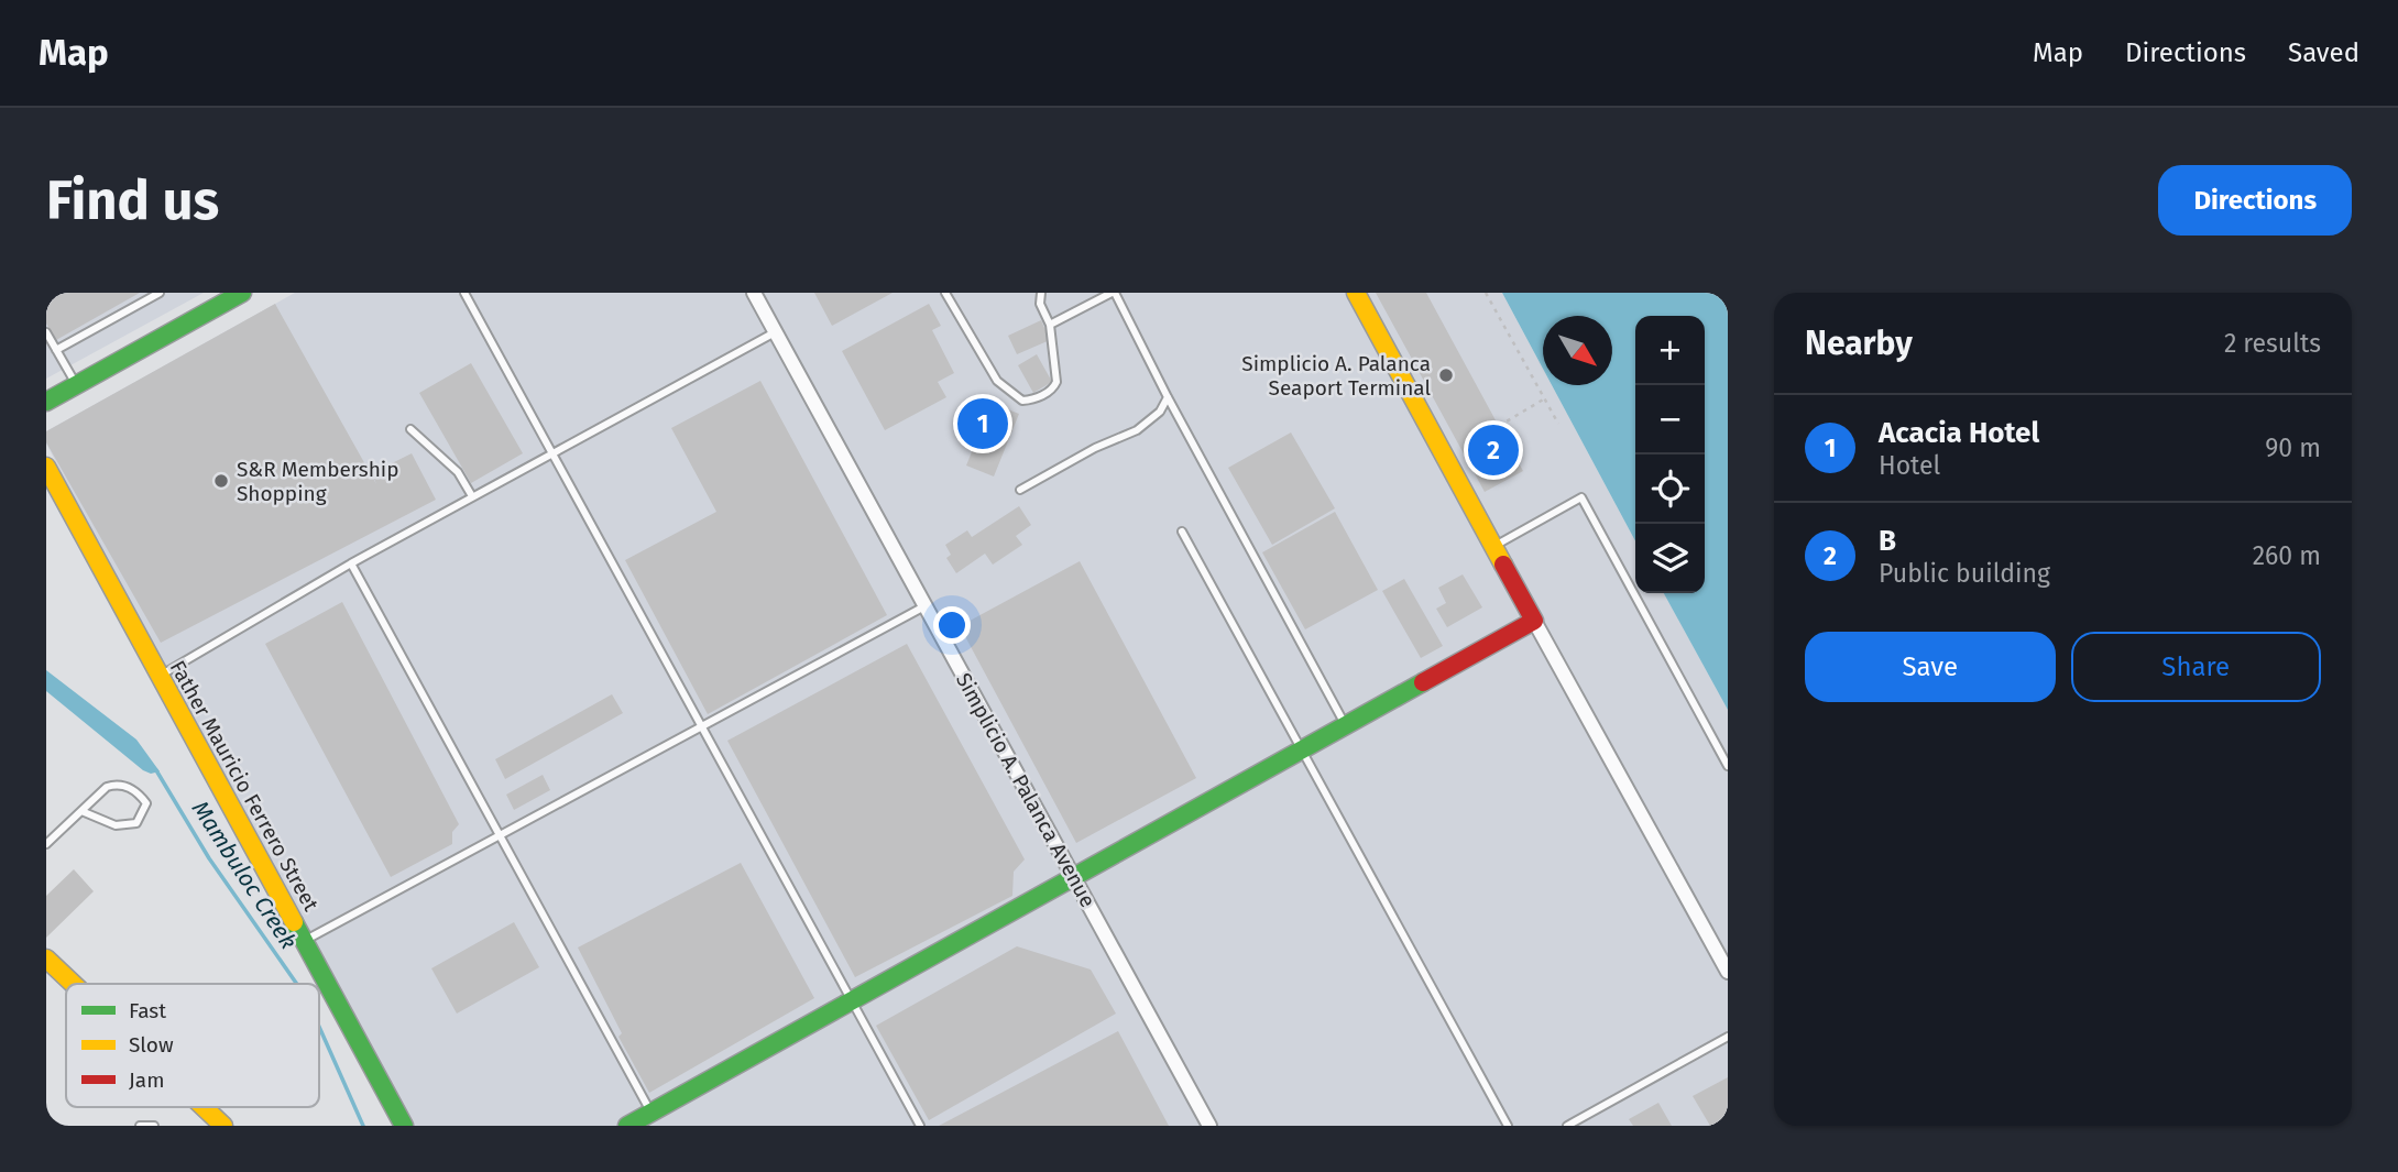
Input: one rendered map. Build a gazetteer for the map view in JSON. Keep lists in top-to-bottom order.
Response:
{
  "streets": {
    "street": ["Father Mauricio Ferrero Street", "Simplicio A. Palanca Avenue"]
  },
  "water": ["Mambuloc Creek"],
  "places": ["Simplicio A. Palanca Seaport Terminal", "S&R Membership Shopping"],
  "legend": ["Fast", "Slow", "Jam"],
  "north": "bottom right",
  "page": {
    "header": "Map",
    "nav": ["Map", "Directions", "Saved"],
    "buttons": [
      "Directions",
      ["Save", "Share"]
    ],
    "title": "Find us",
    "heading": ["Nearby", "2 results"],
    "map_buttons": ["+", "−"],
    "list": [
      {
        "mark": "1",
        "name": "Acacia Hotel",
        "note": "Hotel",
        "value": "90 m"
      },
      {
        "mark": "2",
        "name": "B",
        "note": "Public building",
        "value": "260 m"
      }
    ],
    "pins": ["1", "2"]
  }
}
